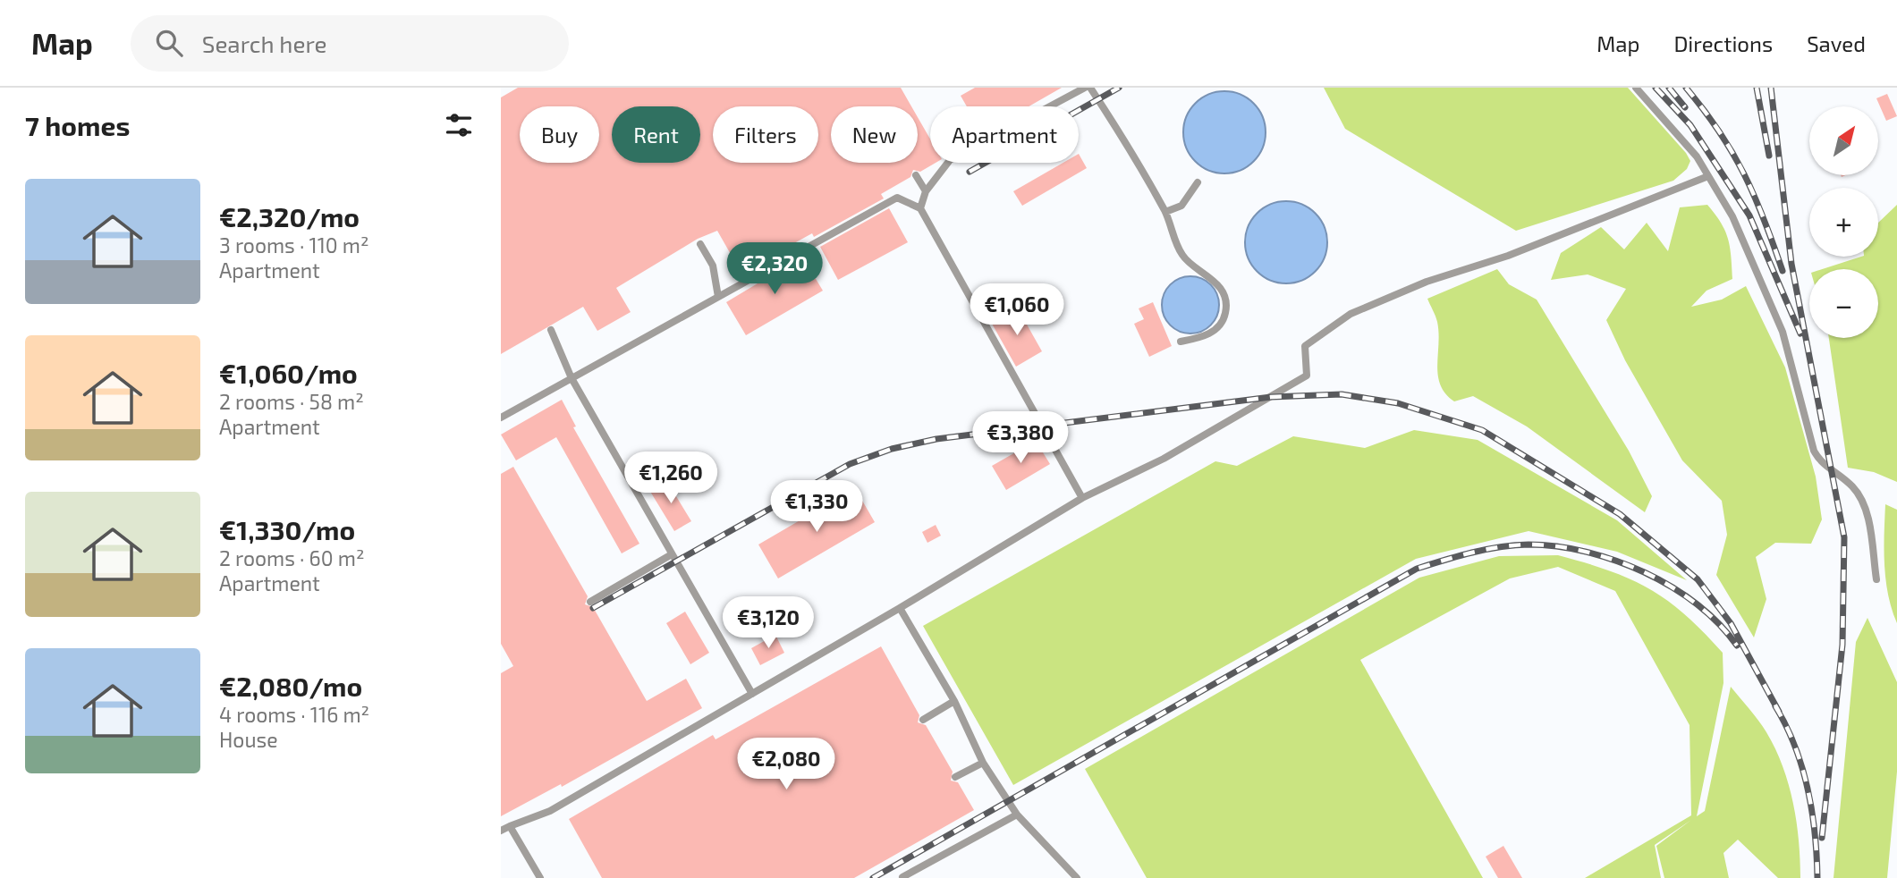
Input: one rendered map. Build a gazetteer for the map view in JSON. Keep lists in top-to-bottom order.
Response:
{
  "north": "top right",
  "page": {
    "header": "Map",
    "search": "Search here",
    "nav": ["Map", "Directions", "Saved"],
    "heading": "7 homes",
    "map_buttons": ["+", "−"],
    "chip": [
      "Buy",
      "Rent",
      "Filters",
      "New",
      "Apartment"
    ],
    "list": [
      {
        "name": "€2,320/mo",
        "note": "3 rooms · 110 m² · Apartment"
      },
      {
        "name": "€1,060/mo",
        "note": "2 rooms · 58 m² · Apartment"
      },
      {
        "name": "€1,330/mo",
        "note": "2 rooms · 60 m² · Apartment"
      },
      {
        "name": "€2,080/mo",
        "note": "4 rooms · 116 m² · House"
      }
    ],
    "price": [
      "€2,320",
      "€1,060",
      "€3,380",
      "€1,260",
      "€1,330",
      "€3,120",
      "€2,080"
    ]
  }
}
